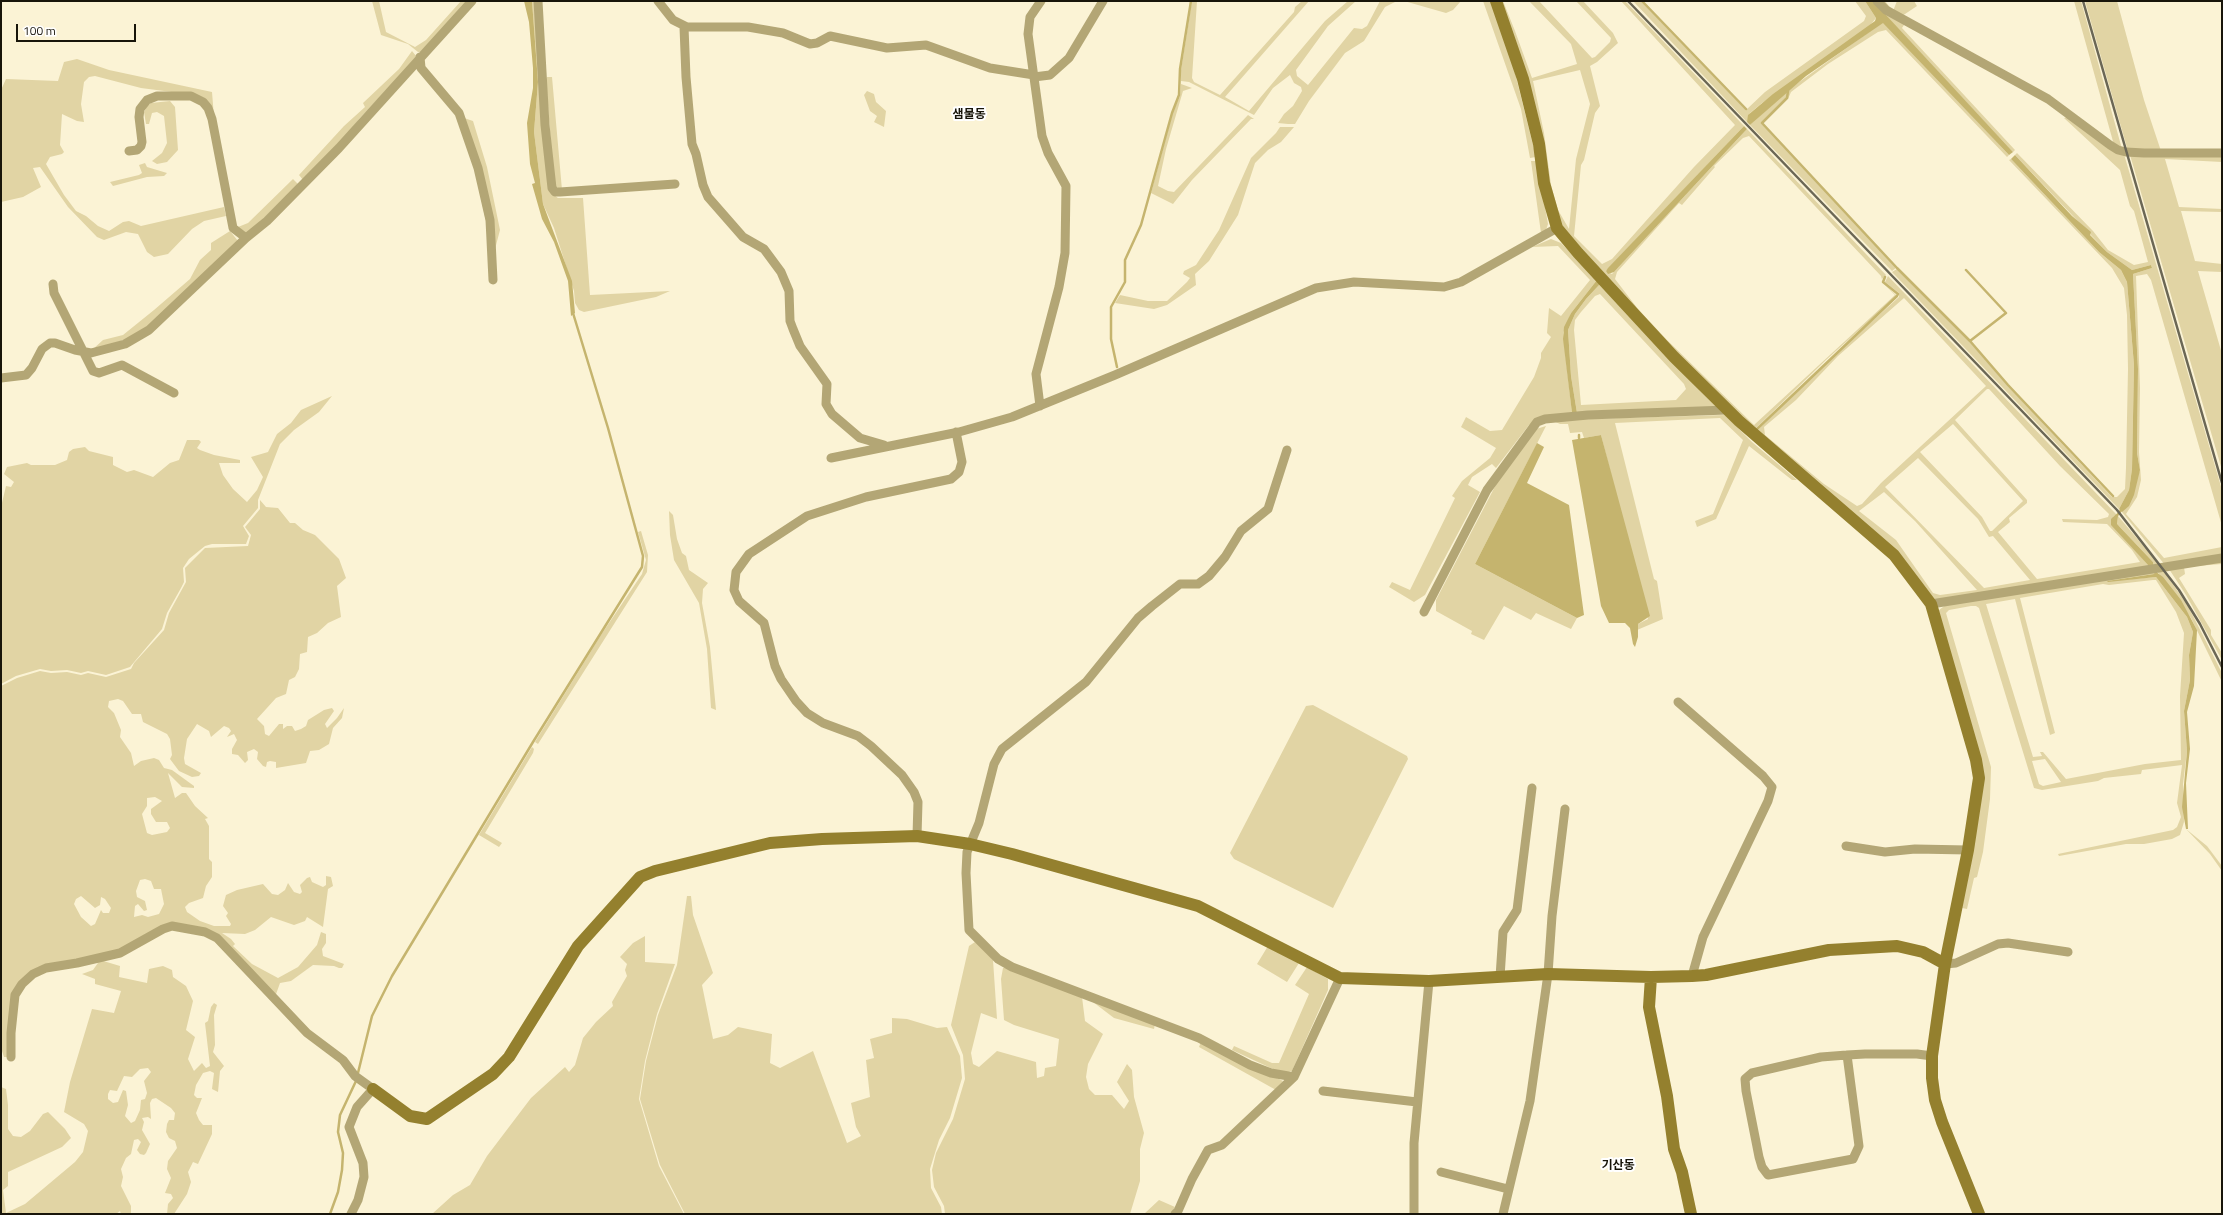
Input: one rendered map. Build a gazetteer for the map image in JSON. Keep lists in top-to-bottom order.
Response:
{
  "districts": ["샘물동", "기산동"],
  "scale_bar": "100 m"
}
